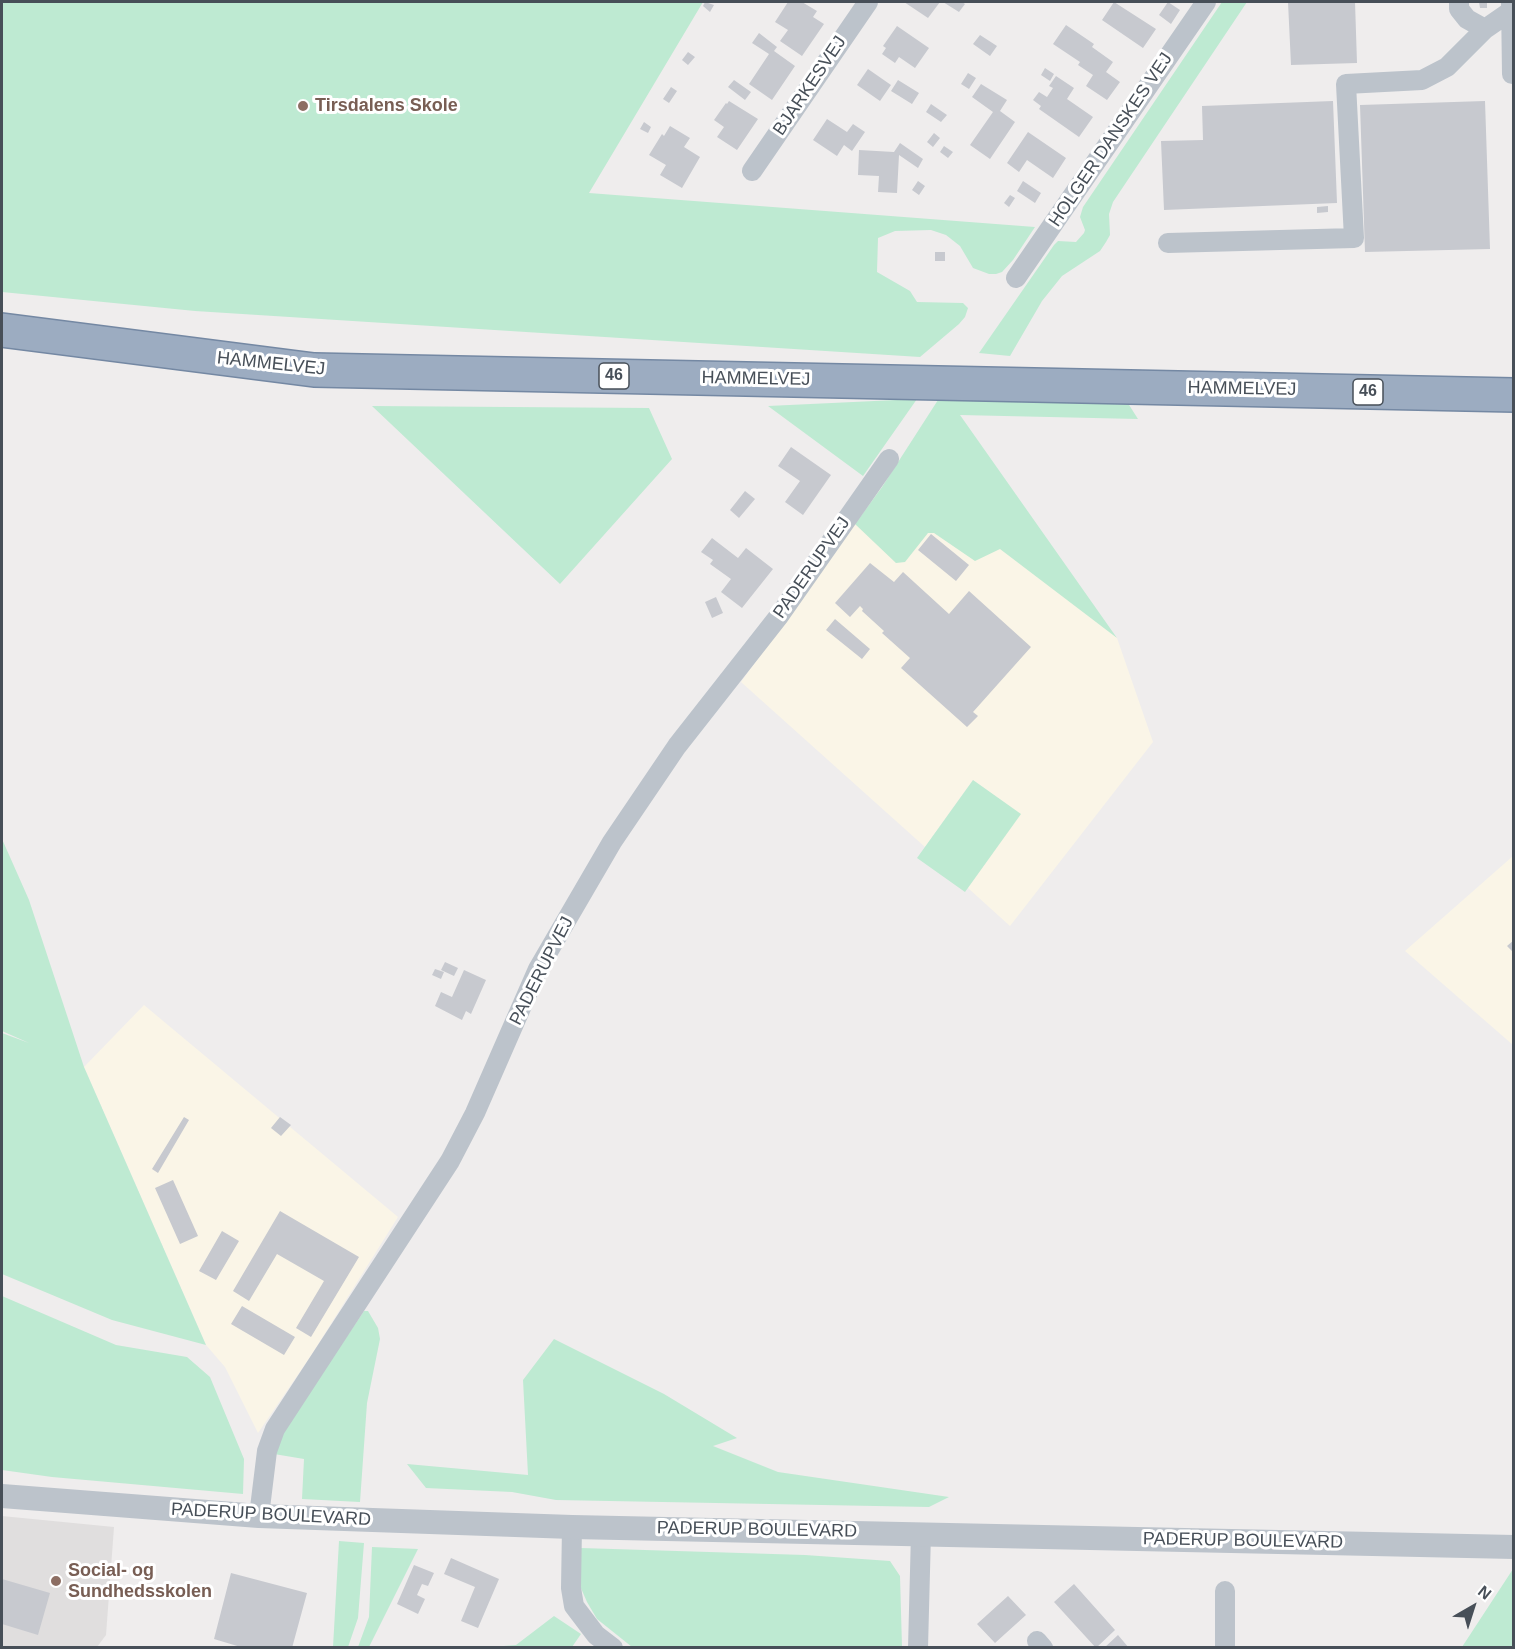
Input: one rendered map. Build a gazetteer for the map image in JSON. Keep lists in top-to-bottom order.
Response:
{
  "streets": {
    "highway": ["HAMMELVEJ", "46"],
    "street": [
      "BJARKESVEJ",
      "HOLGER DANSKES VEJ",
      "PADERUPVEJ",
      "PADERUP BOULEVARD"
    ]
  },
  "crossings": [
    ["PADERUPVEJ", "PADERUP BOULEVARD"]
  ],
  "places": ["Tirsdalens Skole", "Social- og Sundhedsskolen"],
  "north": "top right"
}
